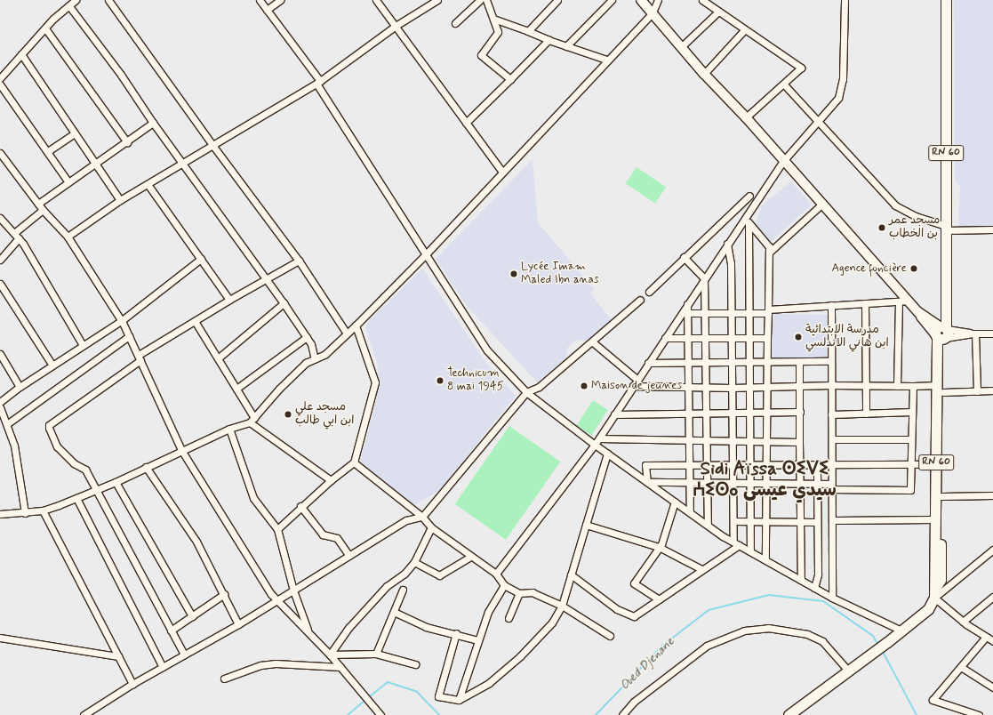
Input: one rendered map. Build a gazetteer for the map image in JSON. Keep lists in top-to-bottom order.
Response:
{
  "streets": {
    "main road": ["RN 60"]
  },
  "districts": ["Sidi Aïssa ⵙⵉⴸⵉ ⵄⵉⵙⴰ سيدي عيسى"],
  "water": ["Oued Djenane"],
  "places": [
    "مسجد عمر بن الخطاب",
    "Agence foncière",
    "Lycée Imam Maled Ibn anas",
    "مدرسة الابتدائية ابن هاني الاندلسي",
    "Technicum 8 mai 1945",
    "Maison de jeunes",
    "مسجد علي ابن ابي طالب"
  ]
}
